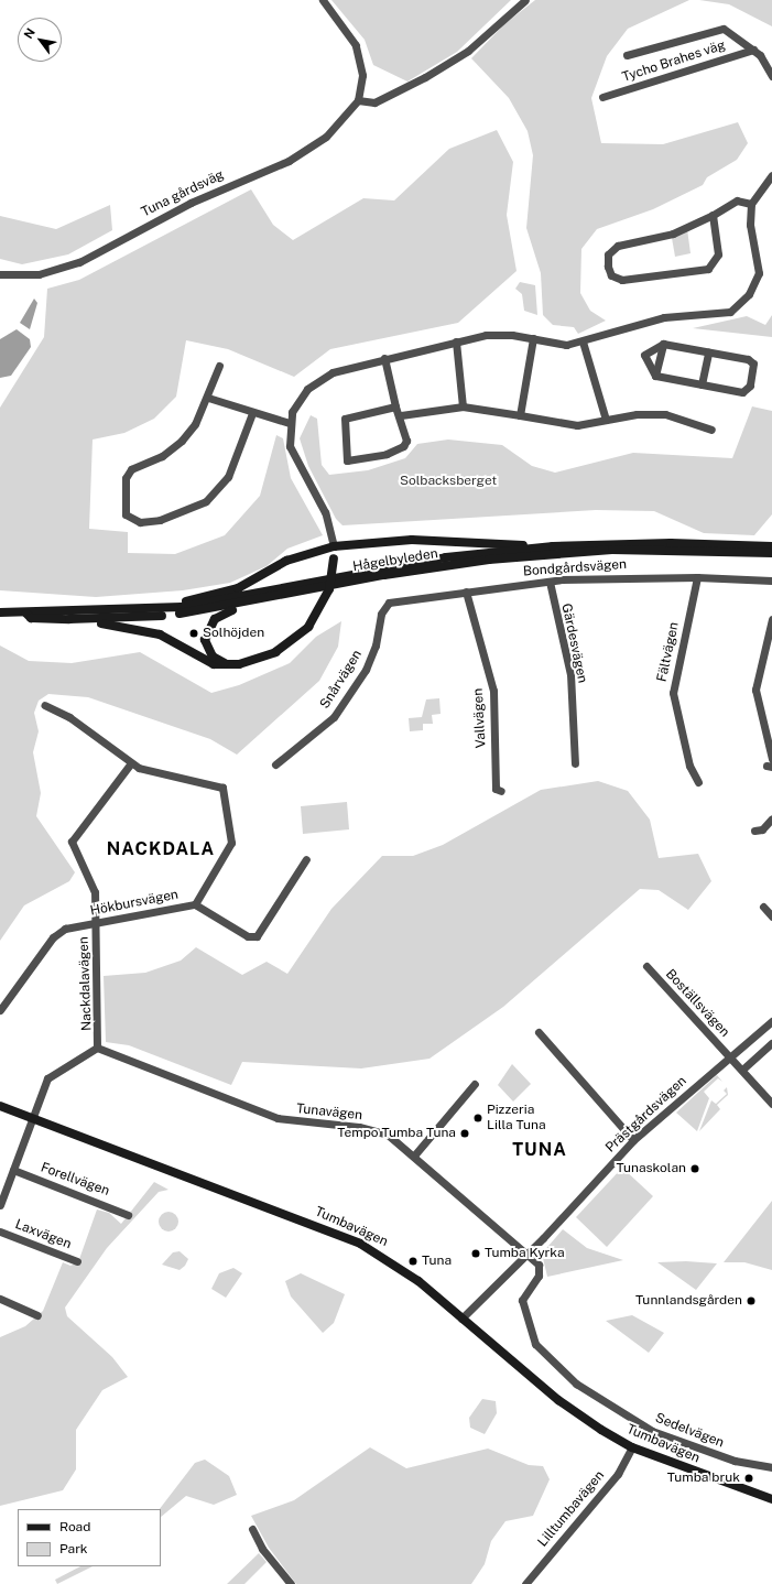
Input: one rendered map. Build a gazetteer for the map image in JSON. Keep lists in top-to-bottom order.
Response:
{
  "streets": {
    "main road": ["Hågelbyleden", "Tumbavägen"],
    "street": [
      "Tycho Brahes väg",
      "Tuna gårdsväg",
      "Bondgårdsvägen",
      "Gärdesvägen",
      "Fältvägen",
      "Snårvägen",
      "Vallvägen",
      "Hökbursvägen",
      "Nackdalavägen",
      "Boställsvägen",
      "Tunavägen",
      "Prästgårdsvägen",
      "Forellvägen",
      "Laxvägen",
      "Sedelvägen",
      "Lilltumbavägen"
    ]
  },
  "crossings": [
    ["Bondgårdsvägen", "Gärdesvägen"],
    ["Bondgårdsvägen", "Fältvägen"],
    ["Bondgårdsvägen", "Snårvägen"],
    ["Bondgårdsvägen", "Vallvägen"],
    ["Hökbursvägen", "Nackdalavägen"],
    ["Nackdalavägen", "Tunavägen"],
    ["Nackdalavägen", "Forellvägen"],
    ["Nackdalavägen", "Tumbavägen"],
    ["Boställsvägen", "Prästgårdsvägen"],
    ["Tunavägen", "Prästgårdsvägen"],
    ["Tunavägen", "Sedelvägen"],
    ["Prästgårdsvägen", "Tumbavägen"],
    ["Prästgårdsvägen", "Sedelvägen"],
    ["Tumbavägen", "Lilltumbavägen"]
  ],
  "districts": ["NACKDALA", "TUNA"],
  "parks": ["Solbacksberget"],
  "places": [
    "Solhöjden",
    "Pizzeria Lilla Tuna",
    "Tempo Tumba Tuna",
    "Tunaskolan",
    "Tumba Kyrka",
    "Tuna",
    "Tunnlandsgården",
    "Tumba bruk"
  ],
  "legend": ["Road", "Park"],
  "north": "top left"
}
